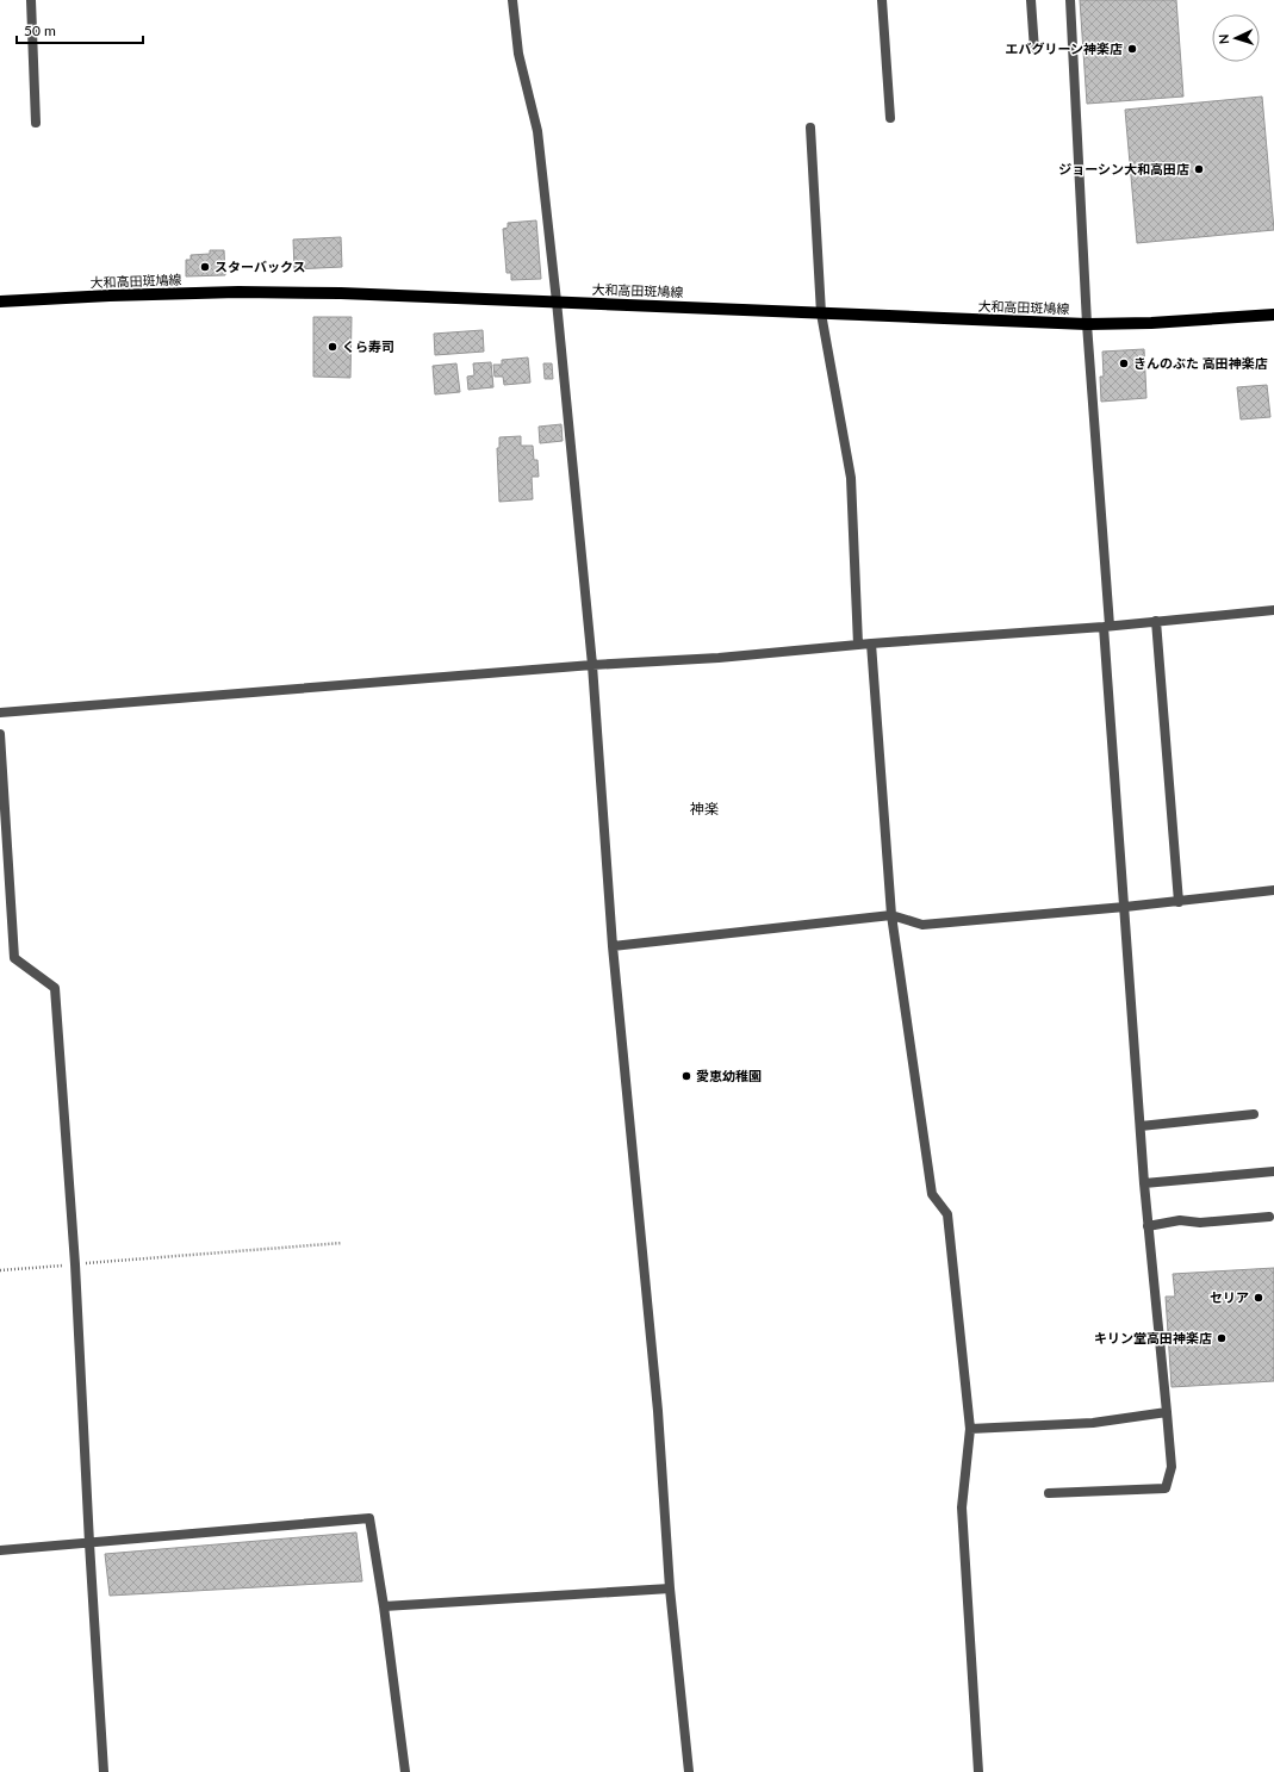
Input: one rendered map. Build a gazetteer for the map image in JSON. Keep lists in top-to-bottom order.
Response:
{
  "streets": {
    "main road": ["大和高田斑鳩線"]
  },
  "districts": ["神楽"],
  "places": [
    "エバグリーン神楽店",
    "ジョーシン大和高田店",
    "スターバックス",
    "くら寿司",
    "きんのぶた 高田神楽店",
    "愛恵幼稚園",
    "セリア",
    "キリン堂高田神楽店"
  ],
  "scale_bar": "50 m",
  "north": "left"
}
